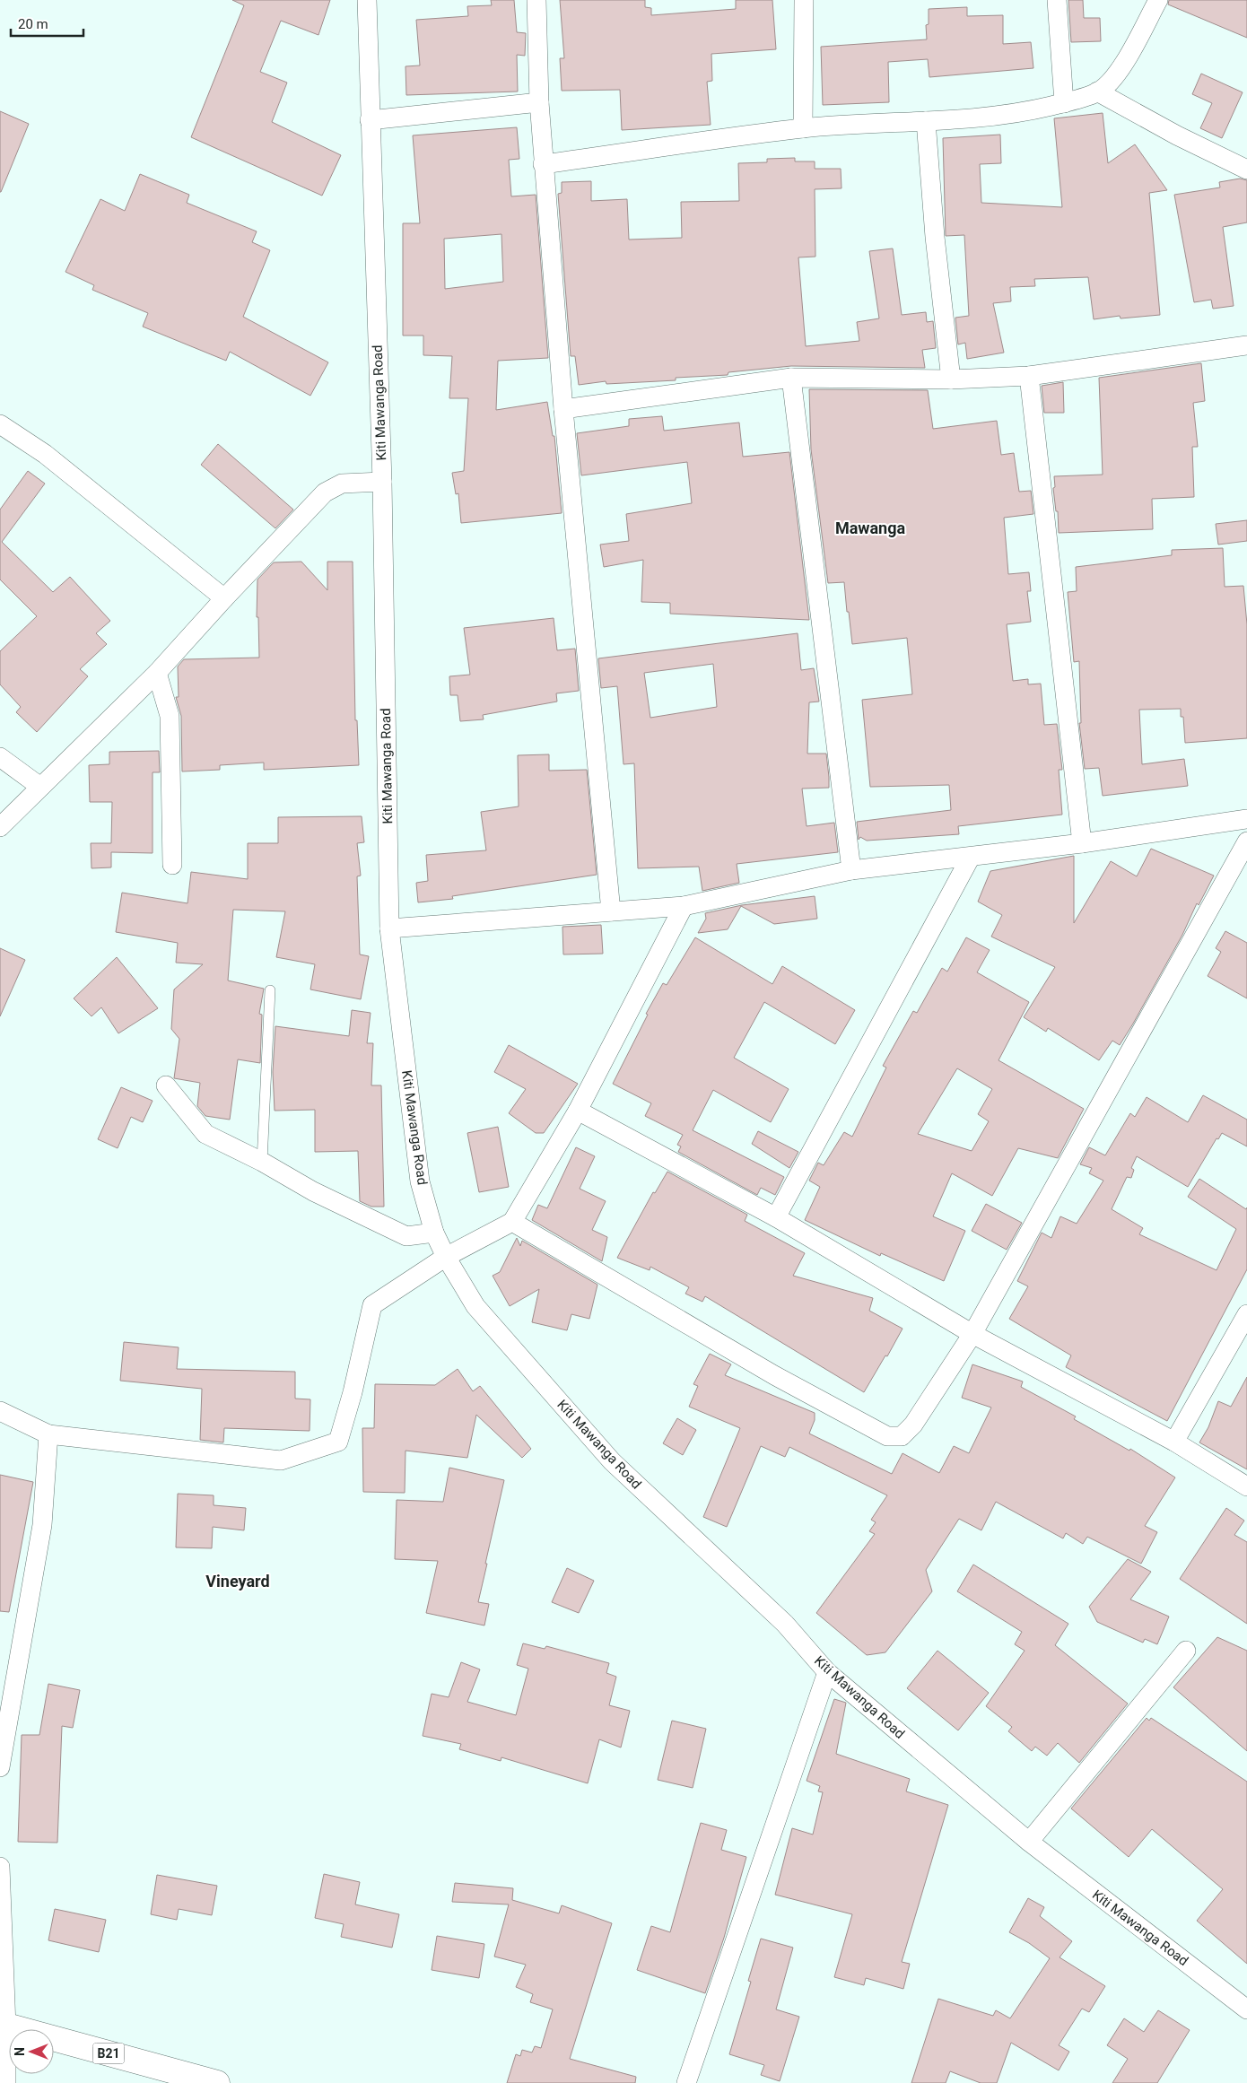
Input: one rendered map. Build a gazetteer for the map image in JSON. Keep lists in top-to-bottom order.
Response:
{
  "streets": {
    "highway": ["B21"],
    "street": ["Kiti Mawanga Road"]
  },
  "districts": ["Mawanga", "Vineyard"],
  "scale_bar": "20 m",
  "north": "left"
}
